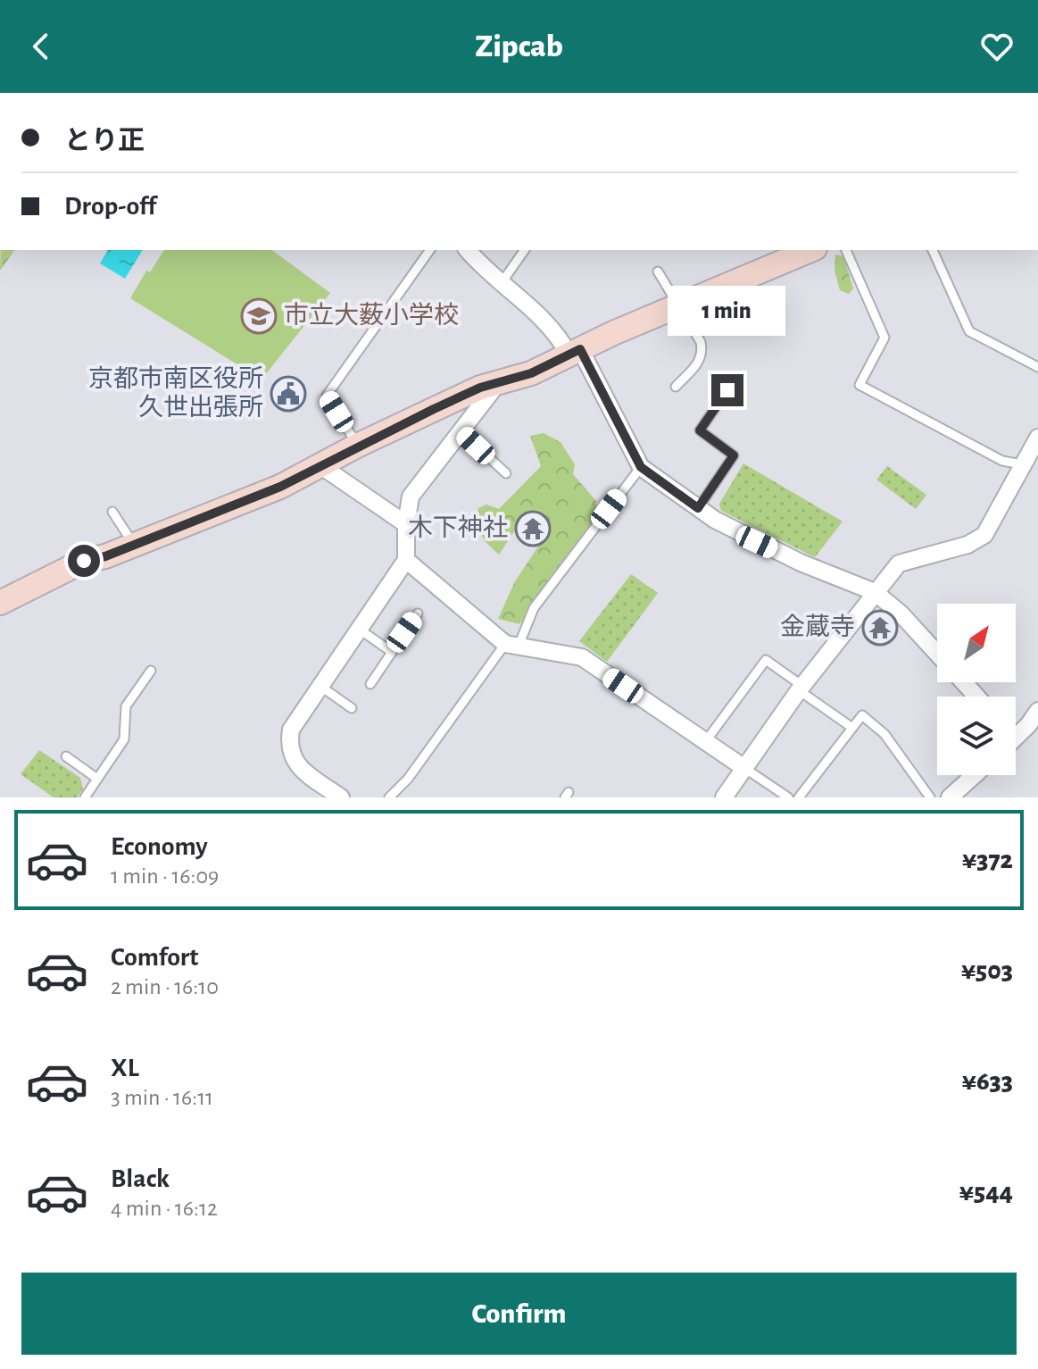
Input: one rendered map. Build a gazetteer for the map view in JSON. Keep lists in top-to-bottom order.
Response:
{
  "places": {
    "school or university": ["市立大薮小学校"],
    "public building": ["京都市南区役所 久世出張所"],
    "temple": ["木下神社", "金蔵寺"]
  },
  "north": "top right",
  "page": {
    "header": "Zipcab",
    "banner": ["とり正", "Drop-off"],
    "bubble": "1 min",
    "list": [
      {
        "name": "Economy",
        "note": "1 min · 16:09",
        "value": "¥372"
      },
      {
        "name": "Comfort",
        "note": "2 min · 16:10",
        "value": "¥503"
      },
      {
        "name": "XL",
        "note": "3 min · 16:11",
        "value": "¥633"
      },
      {
        "name": "Black",
        "note": "4 min · 16:12",
        "value": "¥544"
      }
    ],
    "buttons": "Confirm"
  }
}
